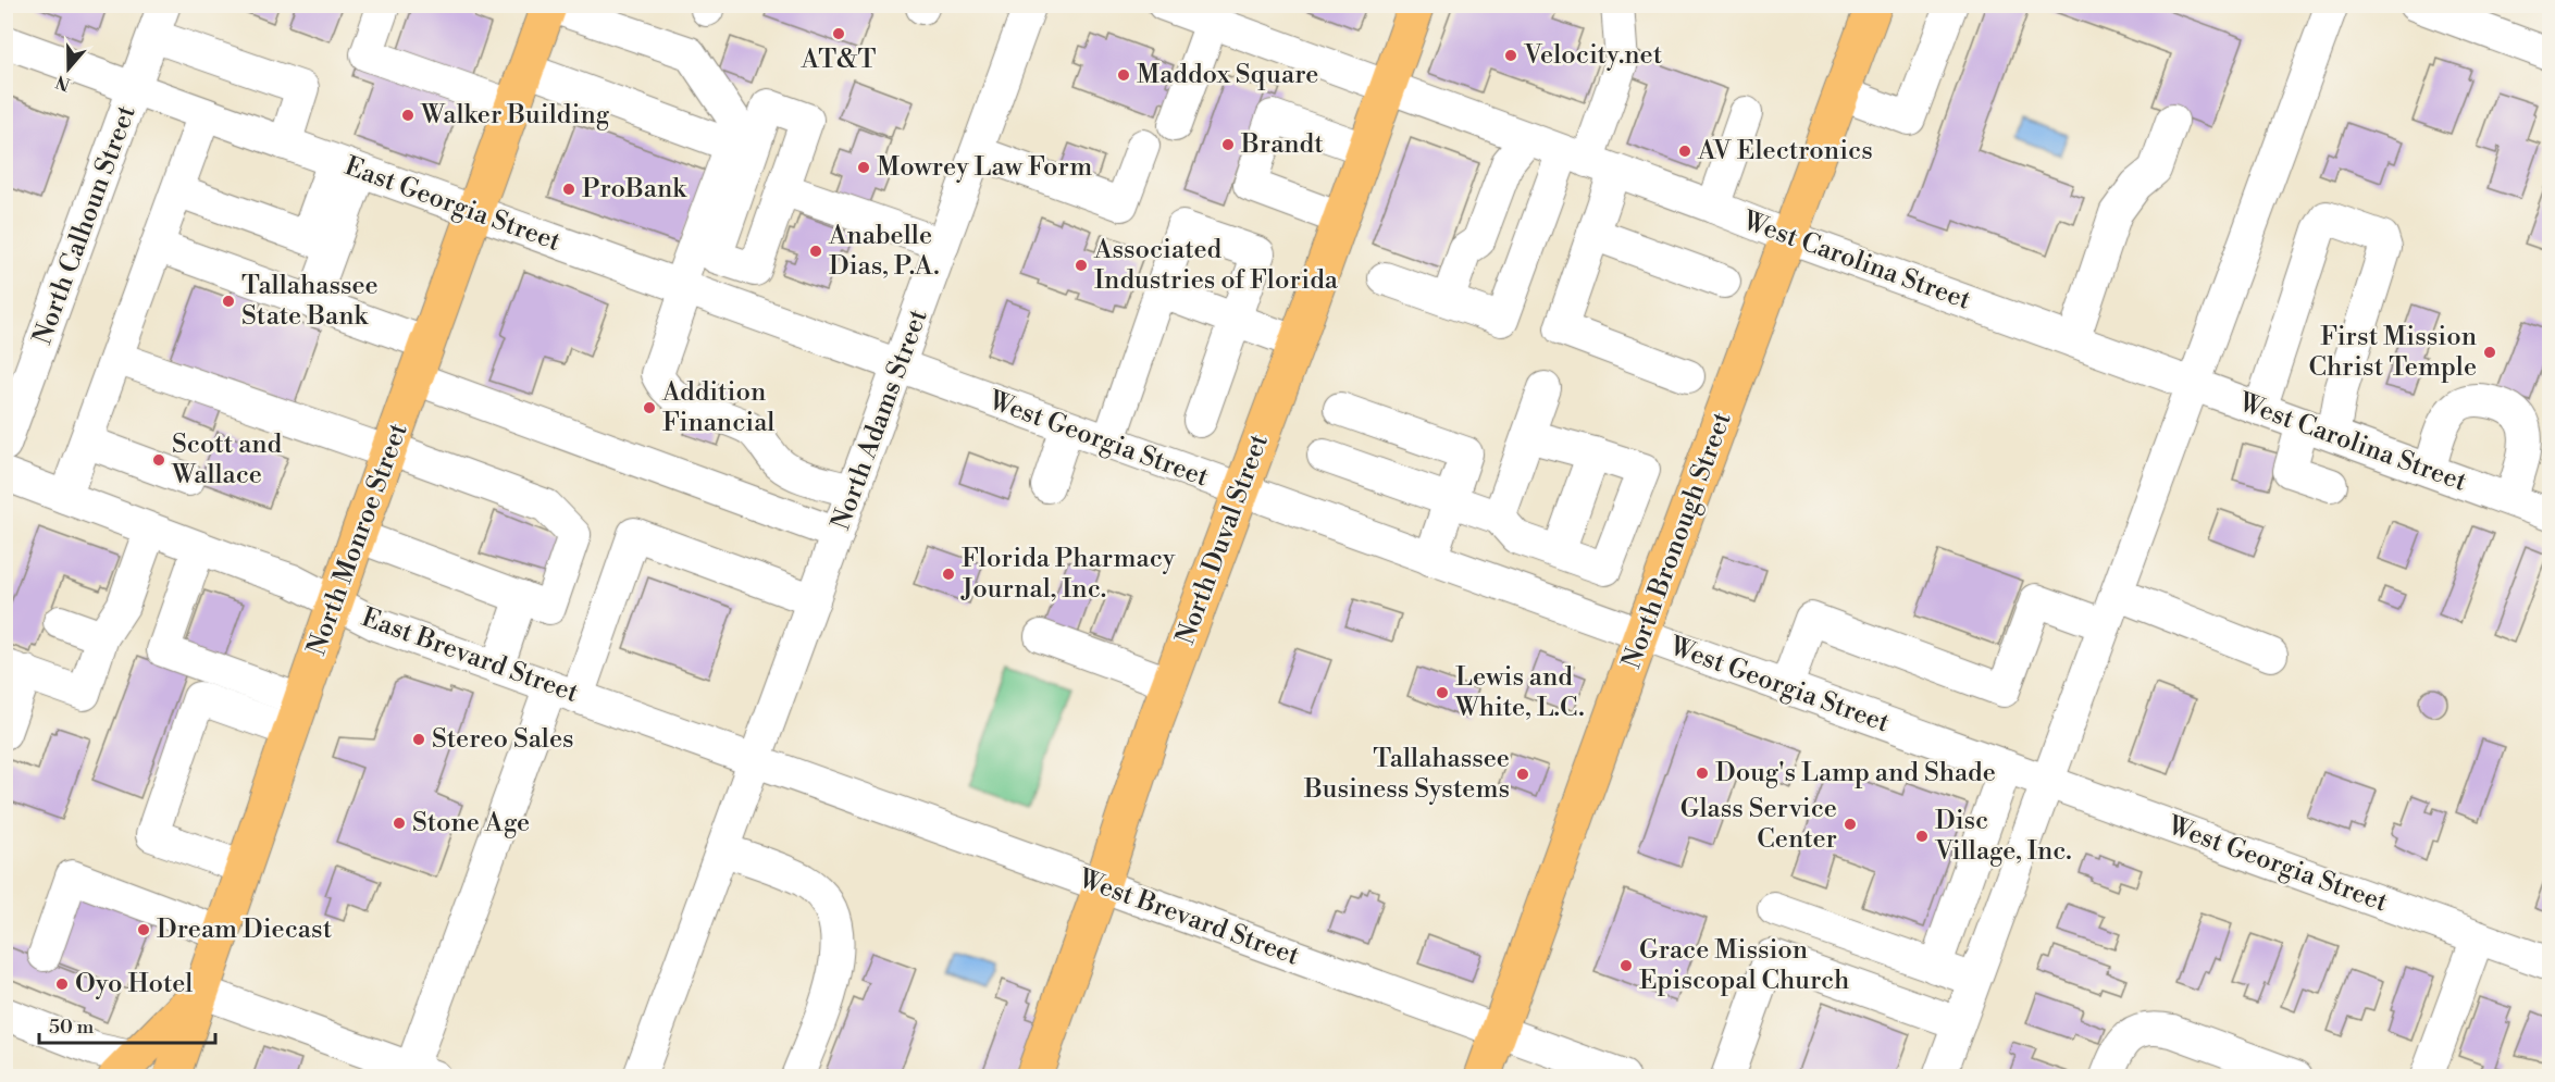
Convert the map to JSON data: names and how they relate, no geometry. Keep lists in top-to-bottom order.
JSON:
{
  "streets": {
    "main road": ["North Monroe Street", "North Duval Street", "North Bronough Street"],
    "street": [
      "East Georgia Street",
      "North Calhoun Street",
      "West Carolina Street",
      "North Adams Street",
      "West Georgia Street",
      "East Brevard Street",
      "West Brevard Street"
    ]
  },
  "crossings": [
    ["East Georgia Street", "North Calhoun Street"],
    ["East Georgia Street", "North Adams Street"],
    ["East Georgia Street", "West Georgia Street"],
    ["East Georgia Street", "North Monroe Street"],
    ["West Carolina Street", "North Duval Street"],
    ["West Carolina Street", "North Bronough Street"],
    ["North Adams Street", "West Georgia Street"],
    ["North Adams Street", "East Brevard Street"],
    ["North Adams Street", "West Brevard Street"],
    ["West Georgia Street", "North Duval Street"],
    ["West Georgia Street", "North Bronough Street"],
    ["North Monroe Street", "East Brevard Street"],
    ["North Duval Street", "West Brevard Street"],
    ["North Bronough Street", "West Brevard Street"],
    ["East Brevard Street", "West Brevard Street"]
  ],
  "places": [
    "AT&T",
    "Velocity.net",
    "Maddox Square",
    "Walker Building",
    "Brandt",
    "AV Electronics",
    "Mowrey Law Form",
    "ProBank",
    "Anabelle Dias, P.A.",
    "Associated Industries of Florida",
    "Tallahassee State Bank",
    "First Mission Christ Temple",
    "Addition Financial",
    "Scott and Wallace",
    "Florida Pharmacy Journal, Inc.",
    "Lewis and White, L.C.",
    "Stereo Sales",
    "Doug's Lamp and Shade",
    "Tallahassee Business Systems",
    "Stone Age",
    "Glass Service Center",
    "Disc Village, Inc.",
    "Dream Diecast",
    "Grace Mission Episcopal Church",
    "Oyo Hotel"
  ],
  "scale_bar": "50 m",
  "north": "bottom"
}
